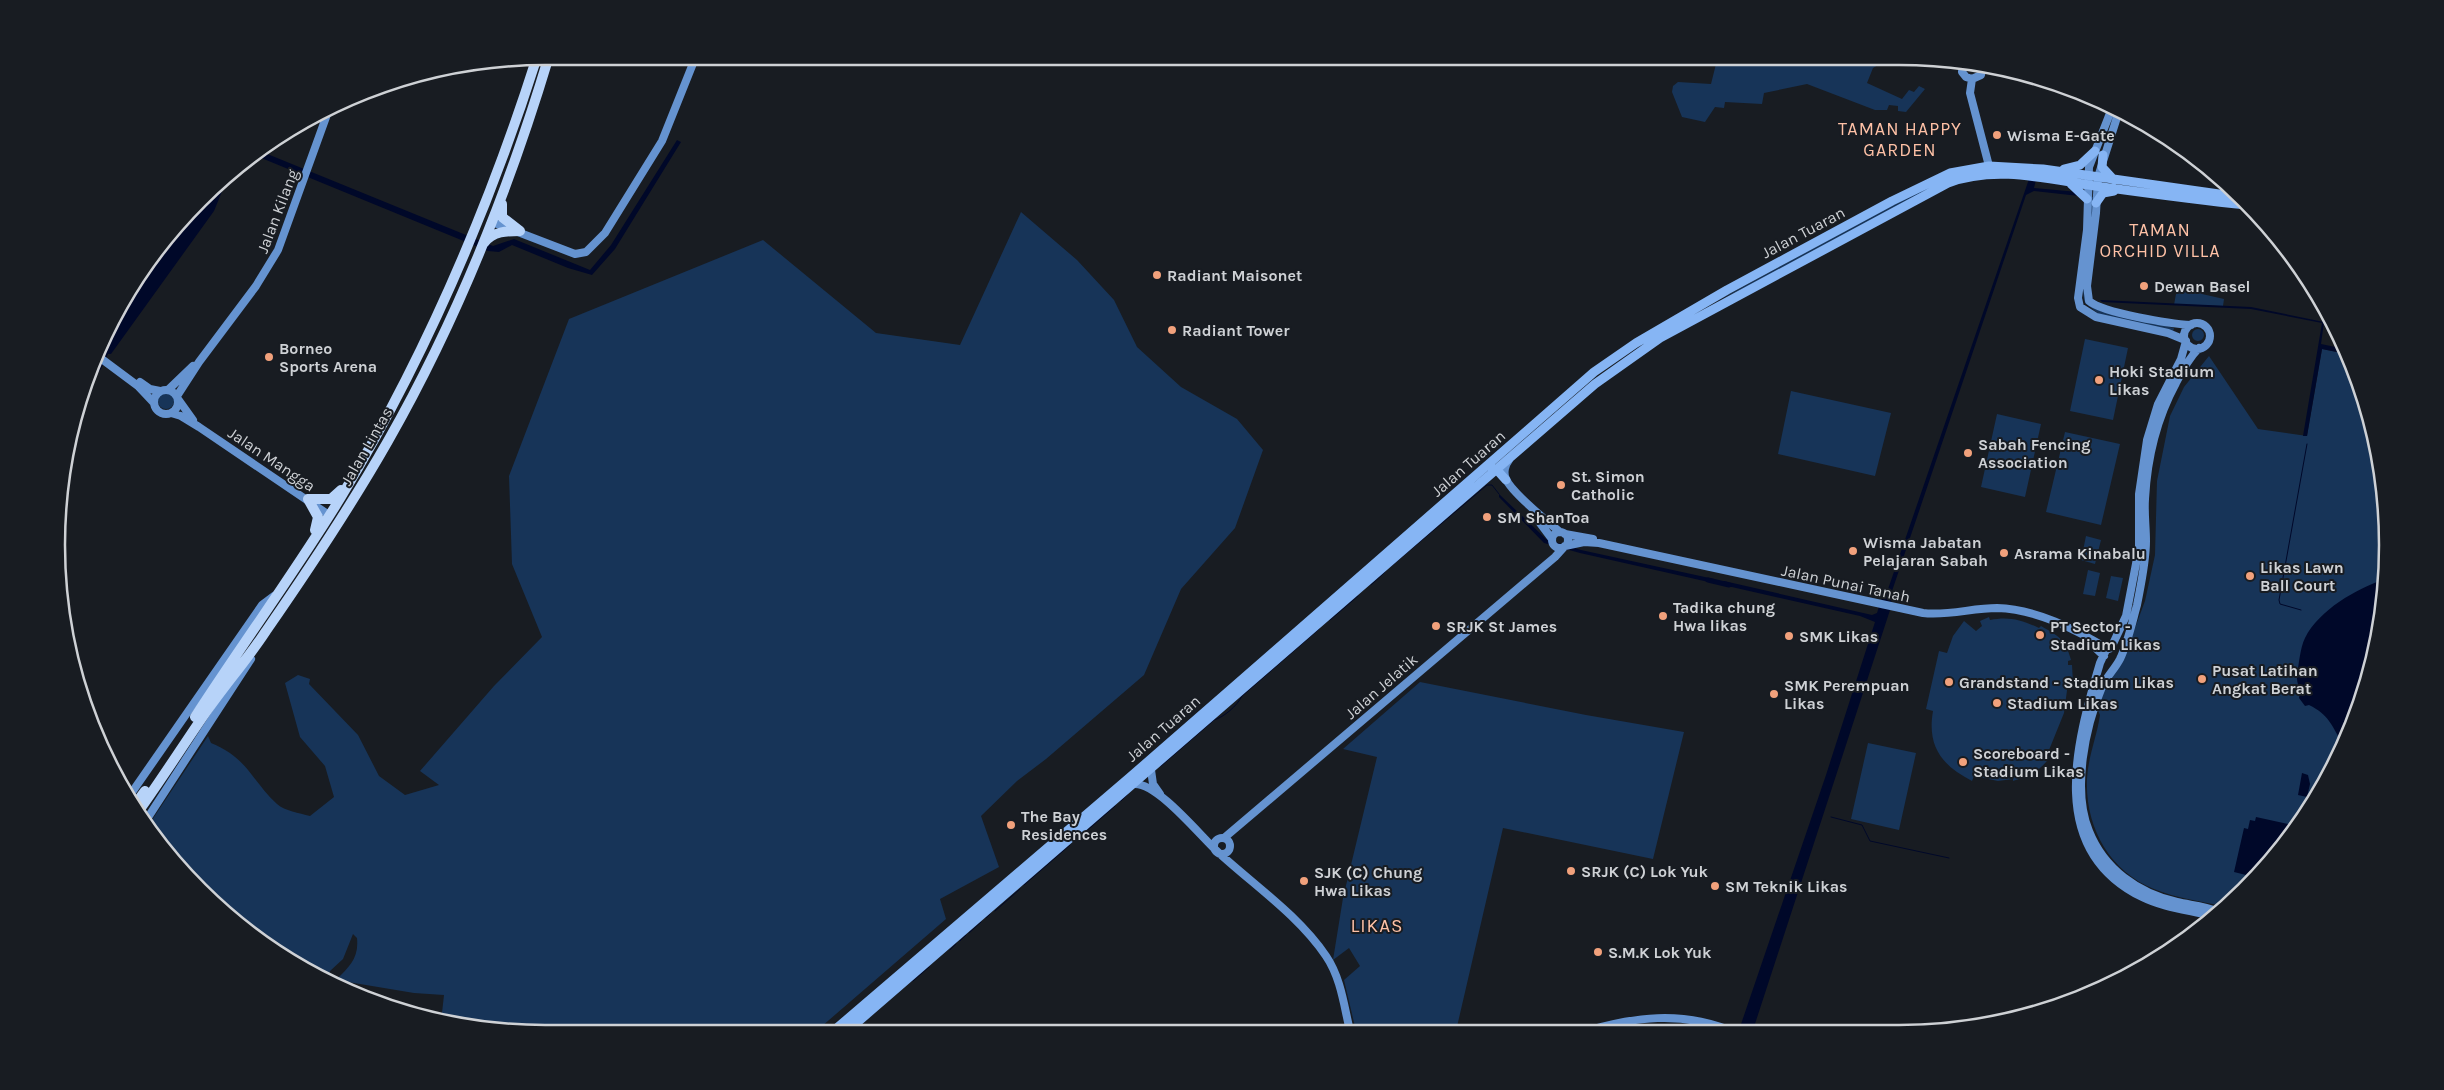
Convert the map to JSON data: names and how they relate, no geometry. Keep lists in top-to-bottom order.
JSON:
{
  "streets": {
    "highway": ["Jalan Lintas"],
    "main road": ["Jalan Tuaran"],
    "street": [
      "Jalan Kilang",
      "Jalan Mangga",
      "Jalan Punai Tanah",
      "Jalan Jelatik"
    ]
  },
  "crossings": [
    ["Jalan Kilang", "Jalan Mangga"],
    ["Jalan Lintas", "Jalan Mangga"]
  ],
  "districts": ["TAMAN HAPPY GARDEN", "TAMAN ORCHID VILLA", "LIKAS"],
  "places": [
    "Wisma E-Gate",
    "Radiant Maisonet",
    "Dewan Basel",
    "Radiant Tower",
    "Borneo Sports Arena",
    "Hoki Stadium Likas",
    "Sabah Fencing Association",
    "St. Simon Catholic",
    "SM ShanToa",
    "Wisma Jabatan Pelajaran Sabah",
    "Asrama Kinabalu",
    "Likas Lawn Ball Court",
    "Tadika chung Hwa likas",
    "SRJK St James",
    "PT Sector - Stadium Likas",
    "SMK Likas",
    "Pusat Latihan Angkat Berat",
    "Grandstand - Stadium Likas",
    "SMK Perempuan Likas",
    "Stadium Likas",
    "Scoreboard - Stadium Likas",
    "The Bay Residences",
    "SRJK (C) Lok Yuk",
    "SJK (C) Chung Hwa Likas",
    "SM Teknik Likas",
    "S.M.K Lok Yuk"
  ]
}
